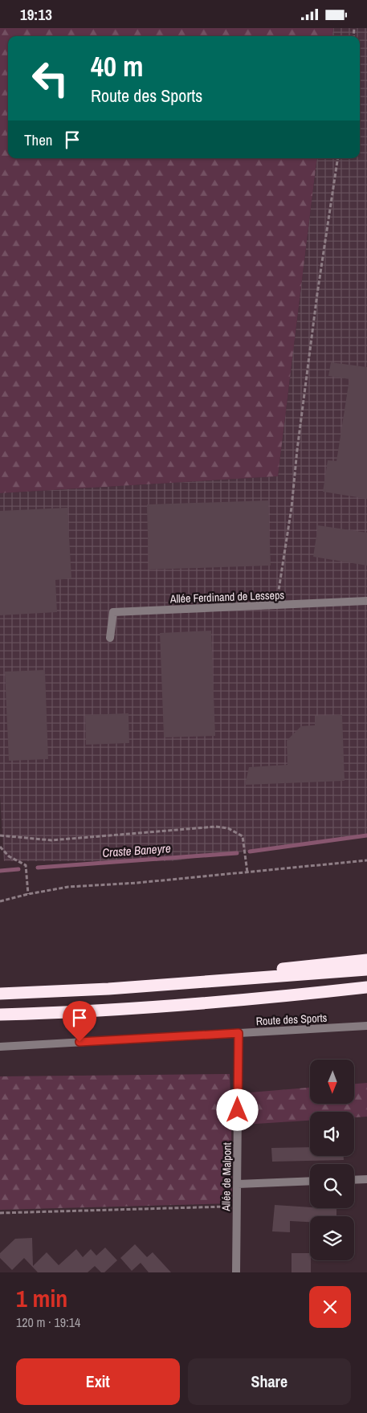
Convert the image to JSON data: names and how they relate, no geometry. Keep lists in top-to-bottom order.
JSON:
{
  "streets": {
    "street": ["Allée Ferdinand de Lesseps", "Route des Sports", "Allée de Malpont"]
  },
  "crossings": [
    ["Route des Sports", "Allée de Malpont"]
  ],
  "water": ["Craste Baneyre"],
  "north": "bottom",
  "page": {
    "status": "19:13",
    "turn": ["40 m", "Route des Sports"],
    "then": "Then",
    "heading": ["1 min", "120 m · 19:14"],
    "buttons": ["Exit", "Share"]
  }
}
